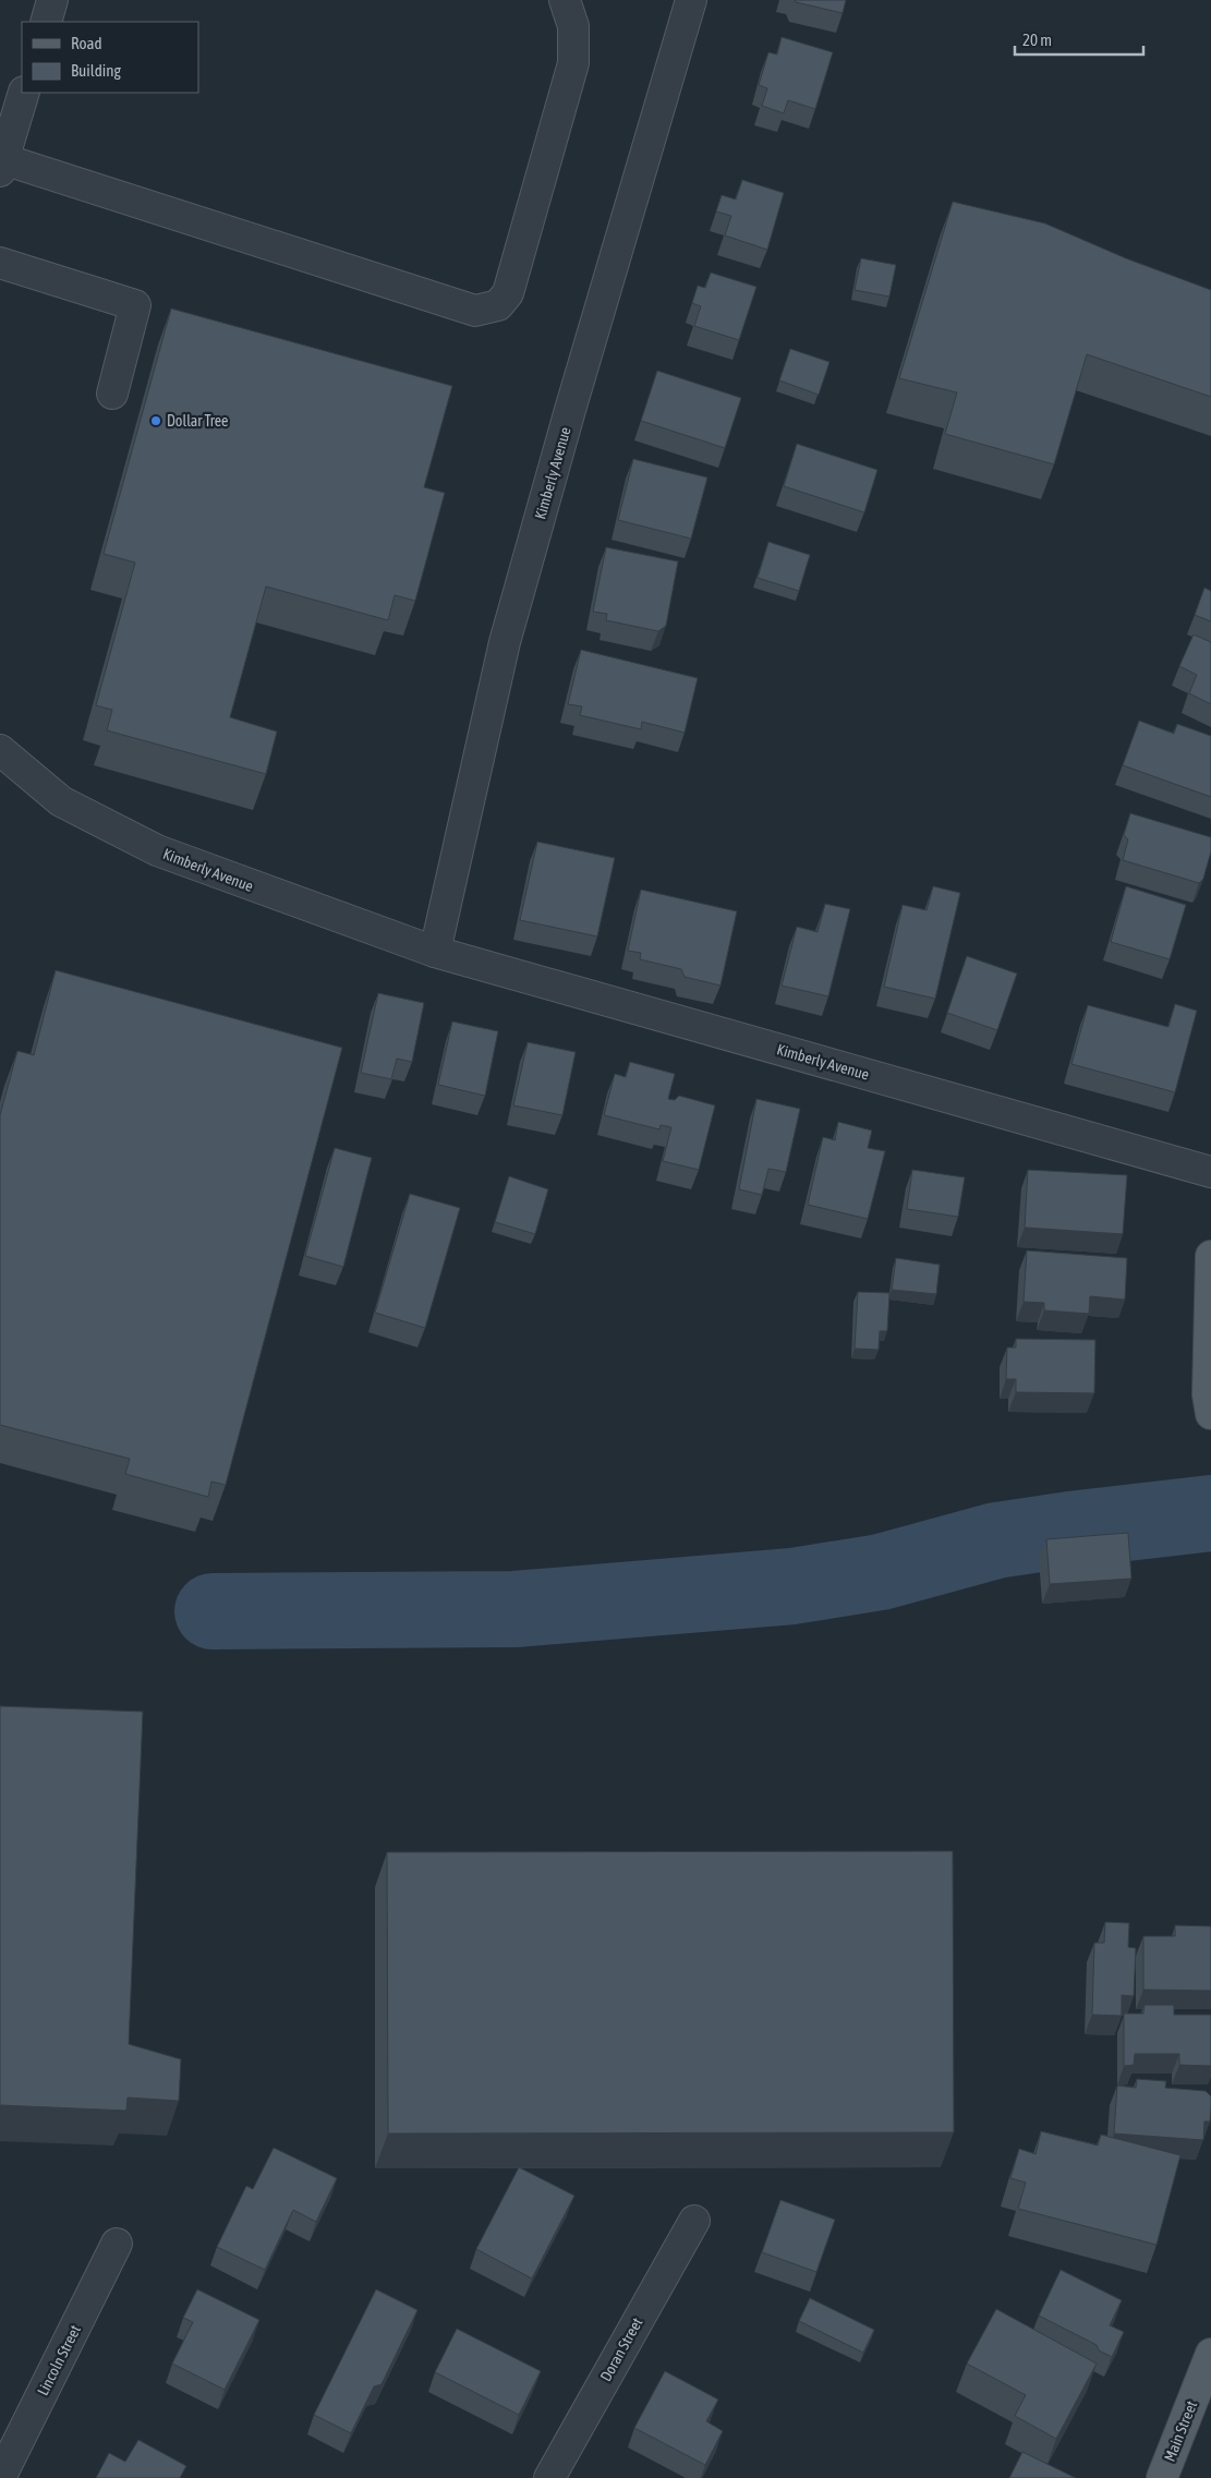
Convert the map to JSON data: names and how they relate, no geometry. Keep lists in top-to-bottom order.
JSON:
{
  "streets": {
    "main road": ["Main Street"],
    "street": ["Kimberly Avenue", "Doran Street", "Lincoln Street"]
  },
  "places": ["Dollar Tree"],
  "legend": ["Road", "Building"],
  "scale_bar": "20 m"
}
